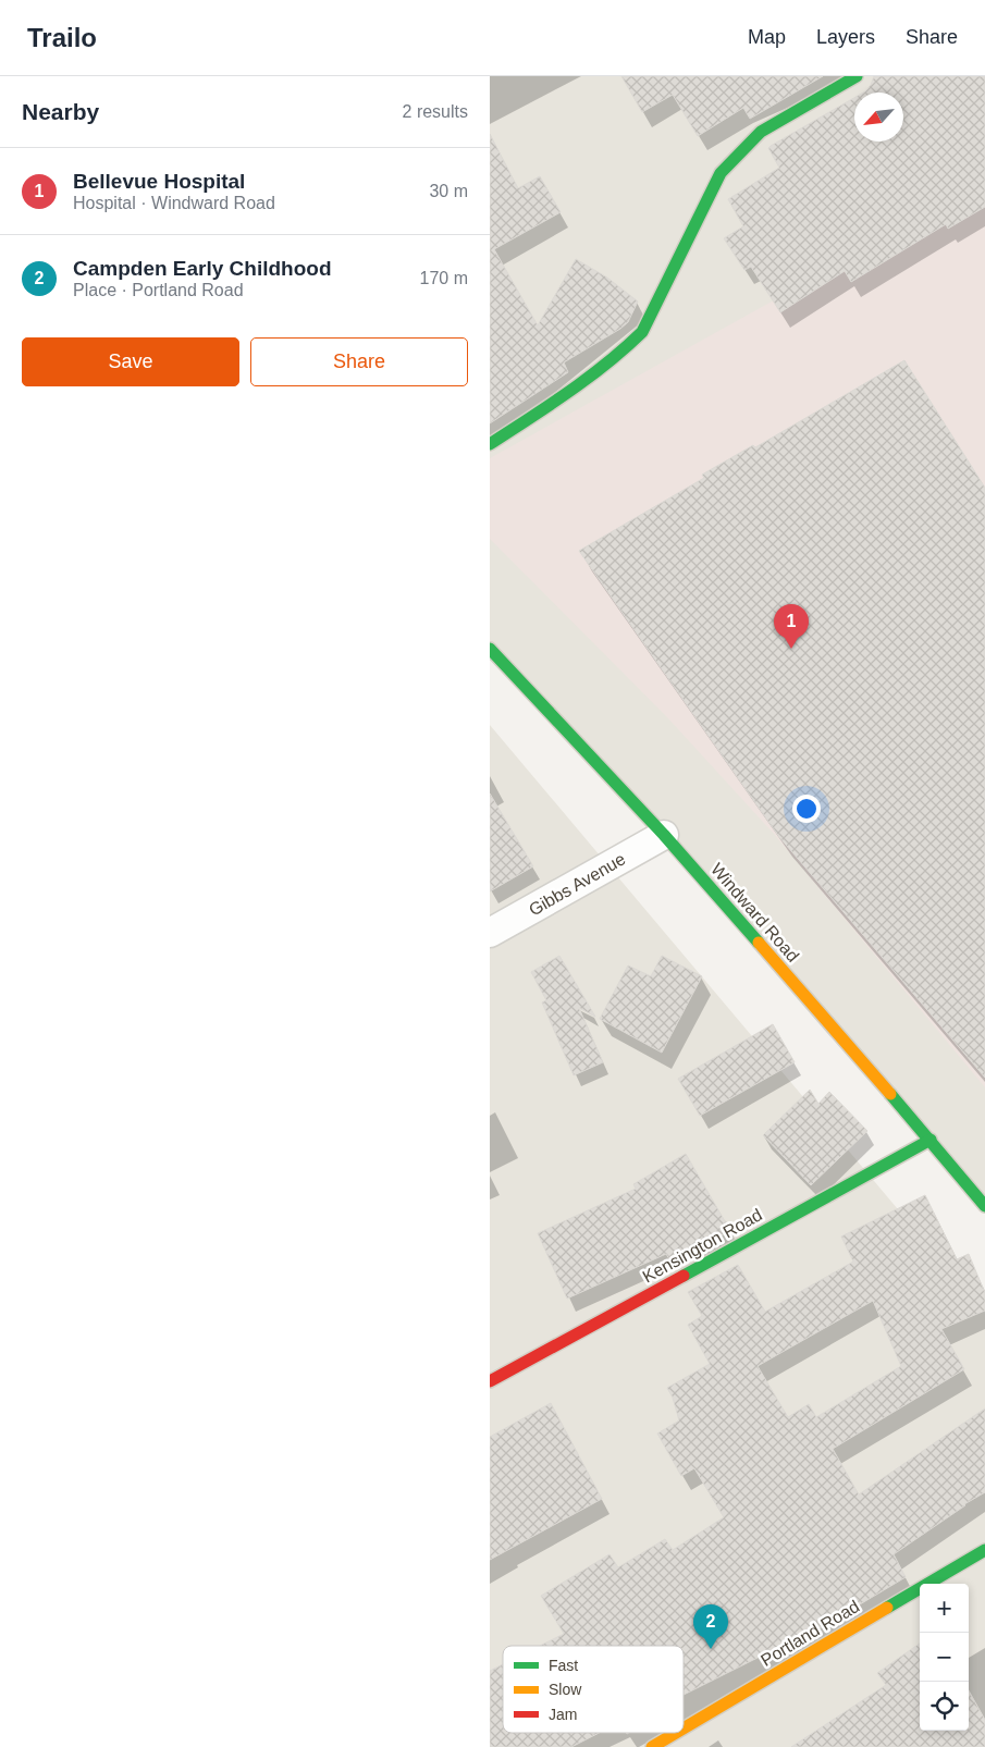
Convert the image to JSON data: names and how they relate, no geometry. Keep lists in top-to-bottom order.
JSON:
{
  "streets": {
    "street": [
      "Gibbs Avenue",
      "Windward Road",
      "Kensington Road",
      "Portland Road"
    ]
  },
  "crossings": [
    ["Gibbs Avenue", "Windward Road"],
    ["Windward Road", "Kensington Road"]
  ],
  "legend": ["Fast", "Slow", "Jam"],
  "north": "bottom left",
  "page": {
    "header": "Trailo",
    "nav": ["Map", "Layers", "Share"],
    "heading": ["Nearby", "2 results"],
    "list": [
      {
        "mark": "1",
        "name": "Bellevue Hospital",
        "note": "Hospital · Windward Road",
        "value": "30 m"
      },
      {
        "mark": "2",
        "name": "Campden Early Childhood",
        "note": "Place · Portland Road",
        "value": "170 m"
      }
    ],
    "buttons": ["Save", "Share"],
    "pins": ["1", "2"],
    "map_buttons": ["+", "−"]
  }
}
